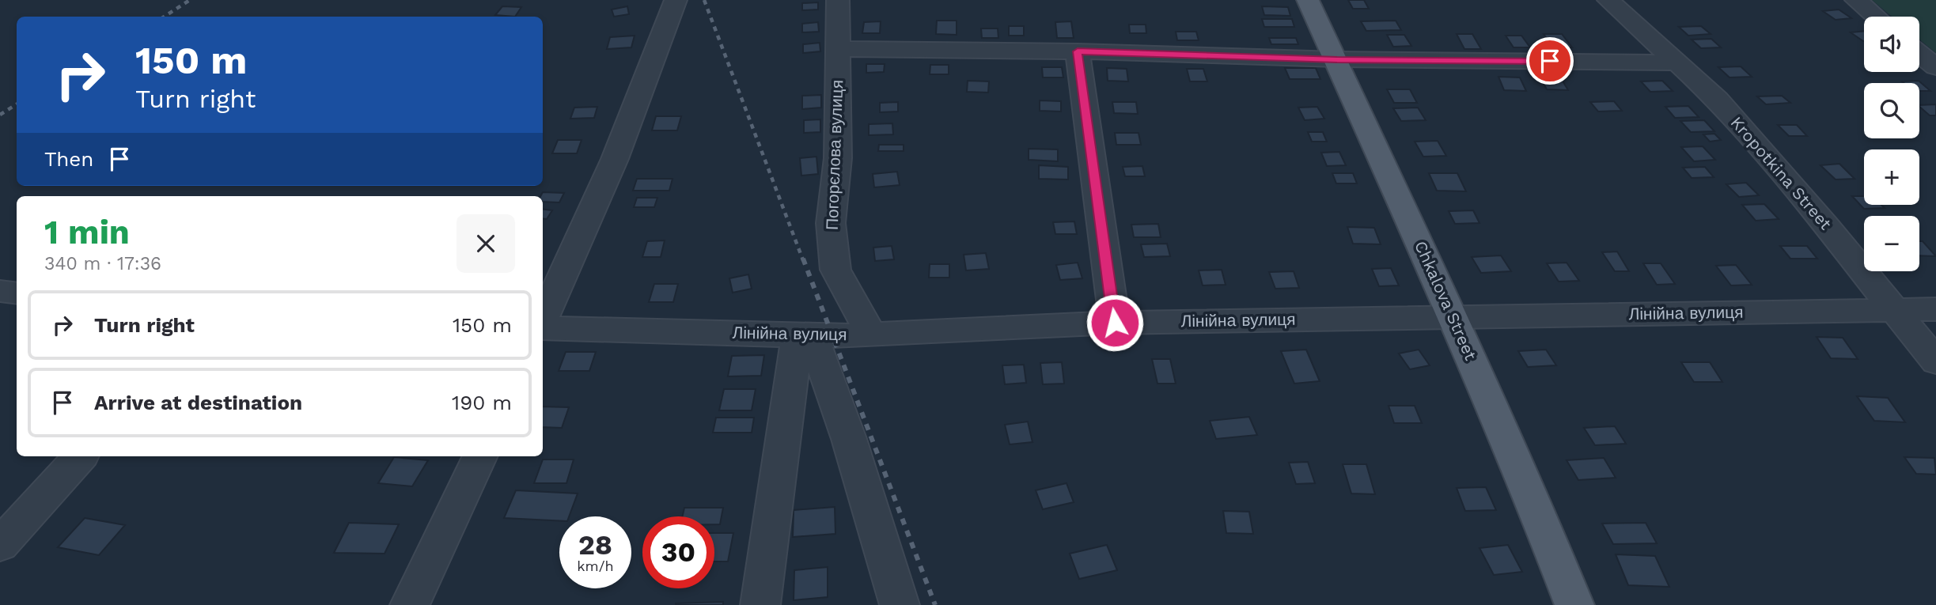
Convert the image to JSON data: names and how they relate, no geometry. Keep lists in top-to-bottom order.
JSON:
{
  "streets": {
    "main road": ["Chkalova Street"],
    "street": ["Погорєлова вулиця", "Kropotkina Street", "Лінійна вулиця"]
  },
  "crossings": [
    ["Погорєлова вулиця", "Лінійна вулиця"],
    ["Kropotkina Street", "Лінійна вулиця"],
    ["Chkalova Street", "Лінійна вулиця"]
  ],
  "page": {
    "map_buttons": ["+", "−"],
    "turn": ["150 m", "Turn right"],
    "then": "Then",
    "heading": ["1 min", "340 m · 17:36"],
    "list": [
      {
        "name": "Turn right",
        "value": "150 m"
      },
      {
        "name": "Arrive at destination",
        "value": "190 m"
      }
    ],
    "speed": "28 km/h",
    "limit": "30"
  }
}
